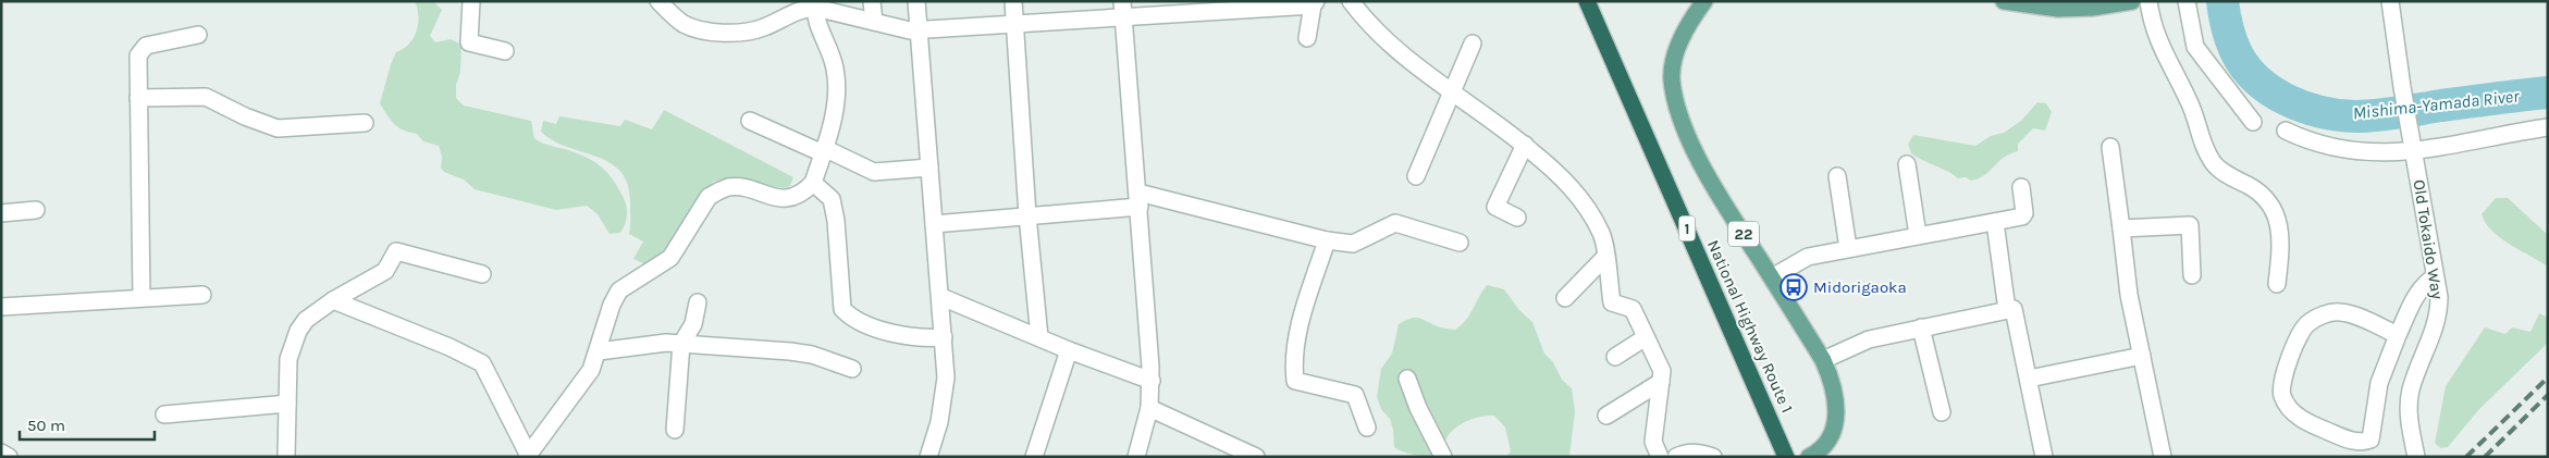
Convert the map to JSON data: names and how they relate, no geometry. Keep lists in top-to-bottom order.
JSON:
{
  "streets": {
    "highway": ["1", "National Highway Route 1"],
    "main road": ["22"],
    "street": ["Old Tokaido Way"]
  },
  "water": ["Mishima-Yamada River"],
  "places": {
    "bus stop": ["Midorigaoka"]
  },
  "scale_bar": "50 m"
}
